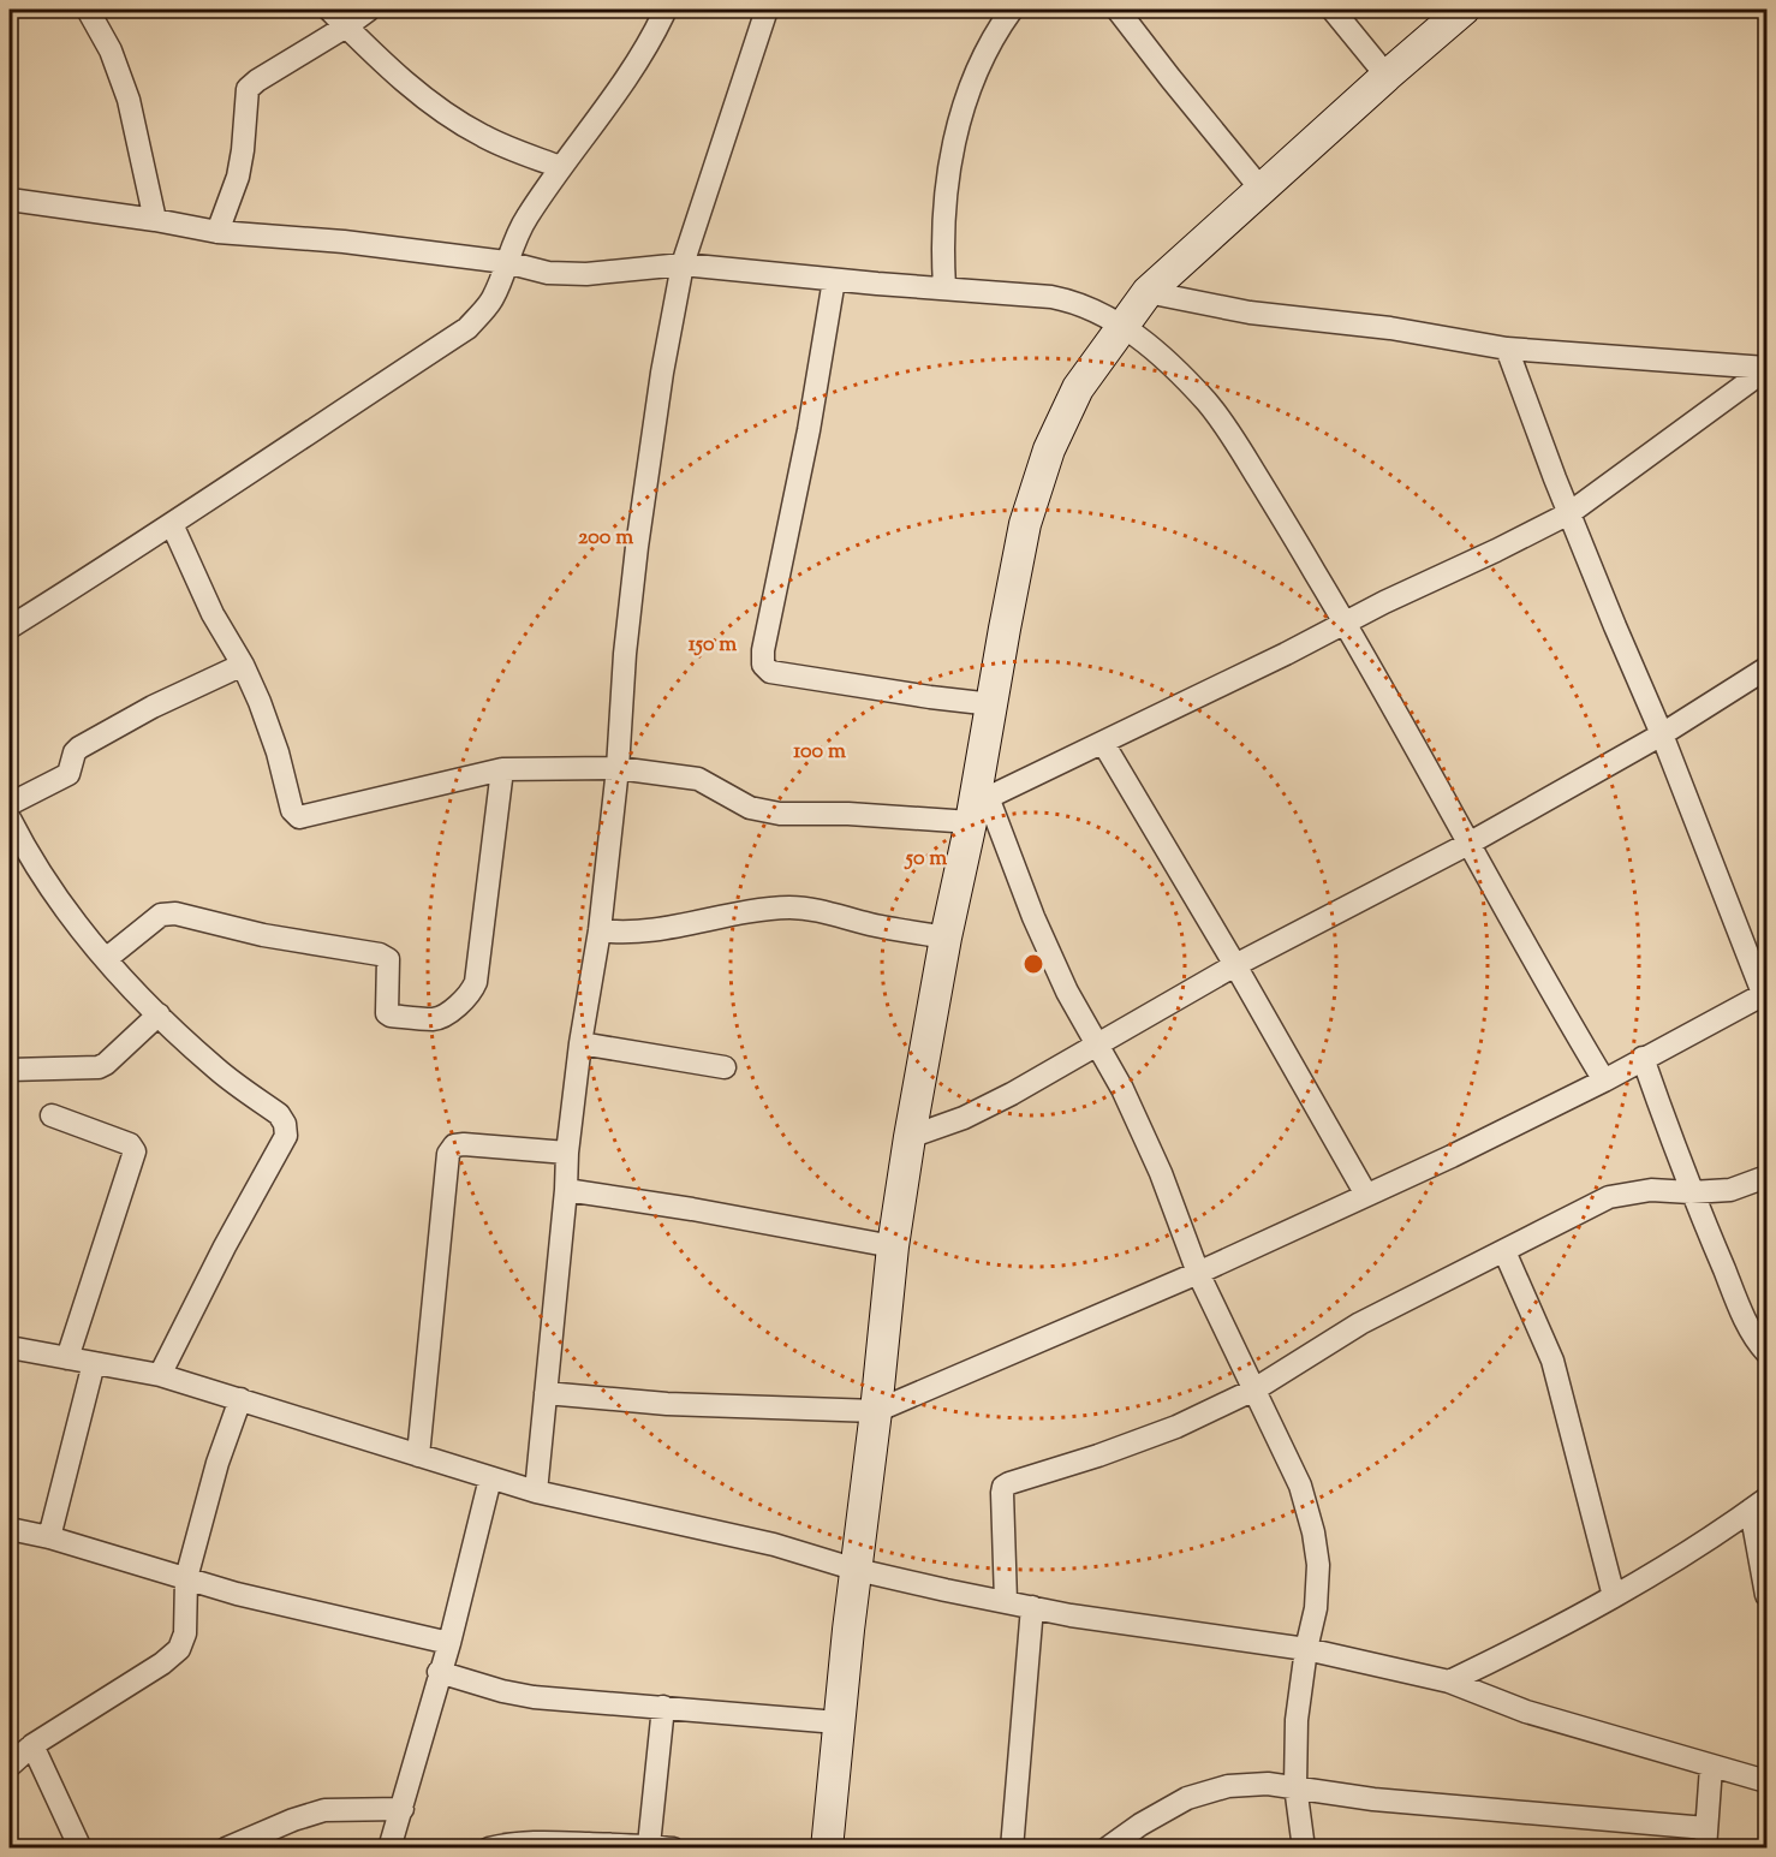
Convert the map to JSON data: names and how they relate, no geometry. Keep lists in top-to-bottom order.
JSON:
{
  "rings": [
    "200 m",
    "150 m",
    "100 m",
    "50 m"
  ]
}
